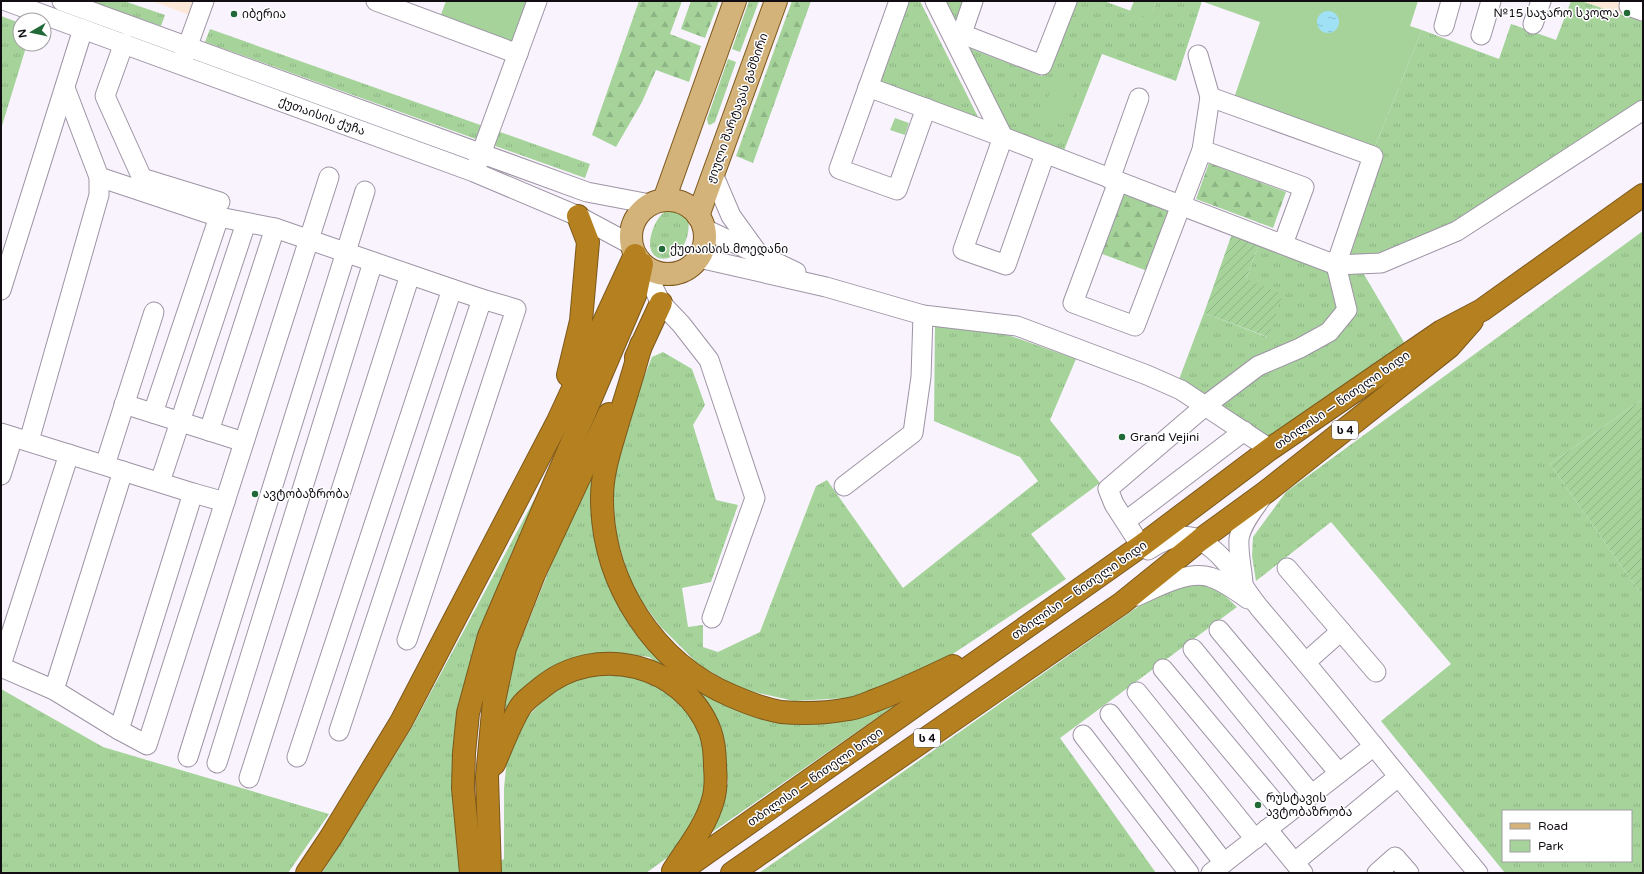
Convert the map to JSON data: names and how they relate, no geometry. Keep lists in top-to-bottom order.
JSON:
{
  "streets": {
    "highway": ["თბილისი — წითელი ხიდი", "ს 4"],
    "main road": ["ჟიული შარტავას გამზირი"],
    "street": ["ქუთაისის ქუჩა"]
  },
  "crossings": [
    ["ჟიული შარტავას გამზირი", "ქუთაისის ქუჩა"]
  ],
  "places": [
    "№15 საჯარო სკოლა",
    "იბერია",
    "ქუთაისის მოედანი",
    "Grand Vejini",
    "ავტობაზრობა",
    "რუსტავის ავტობაზრობა"
  ],
  "legend": ["Road", "Park"],
  "north": "left"
}
